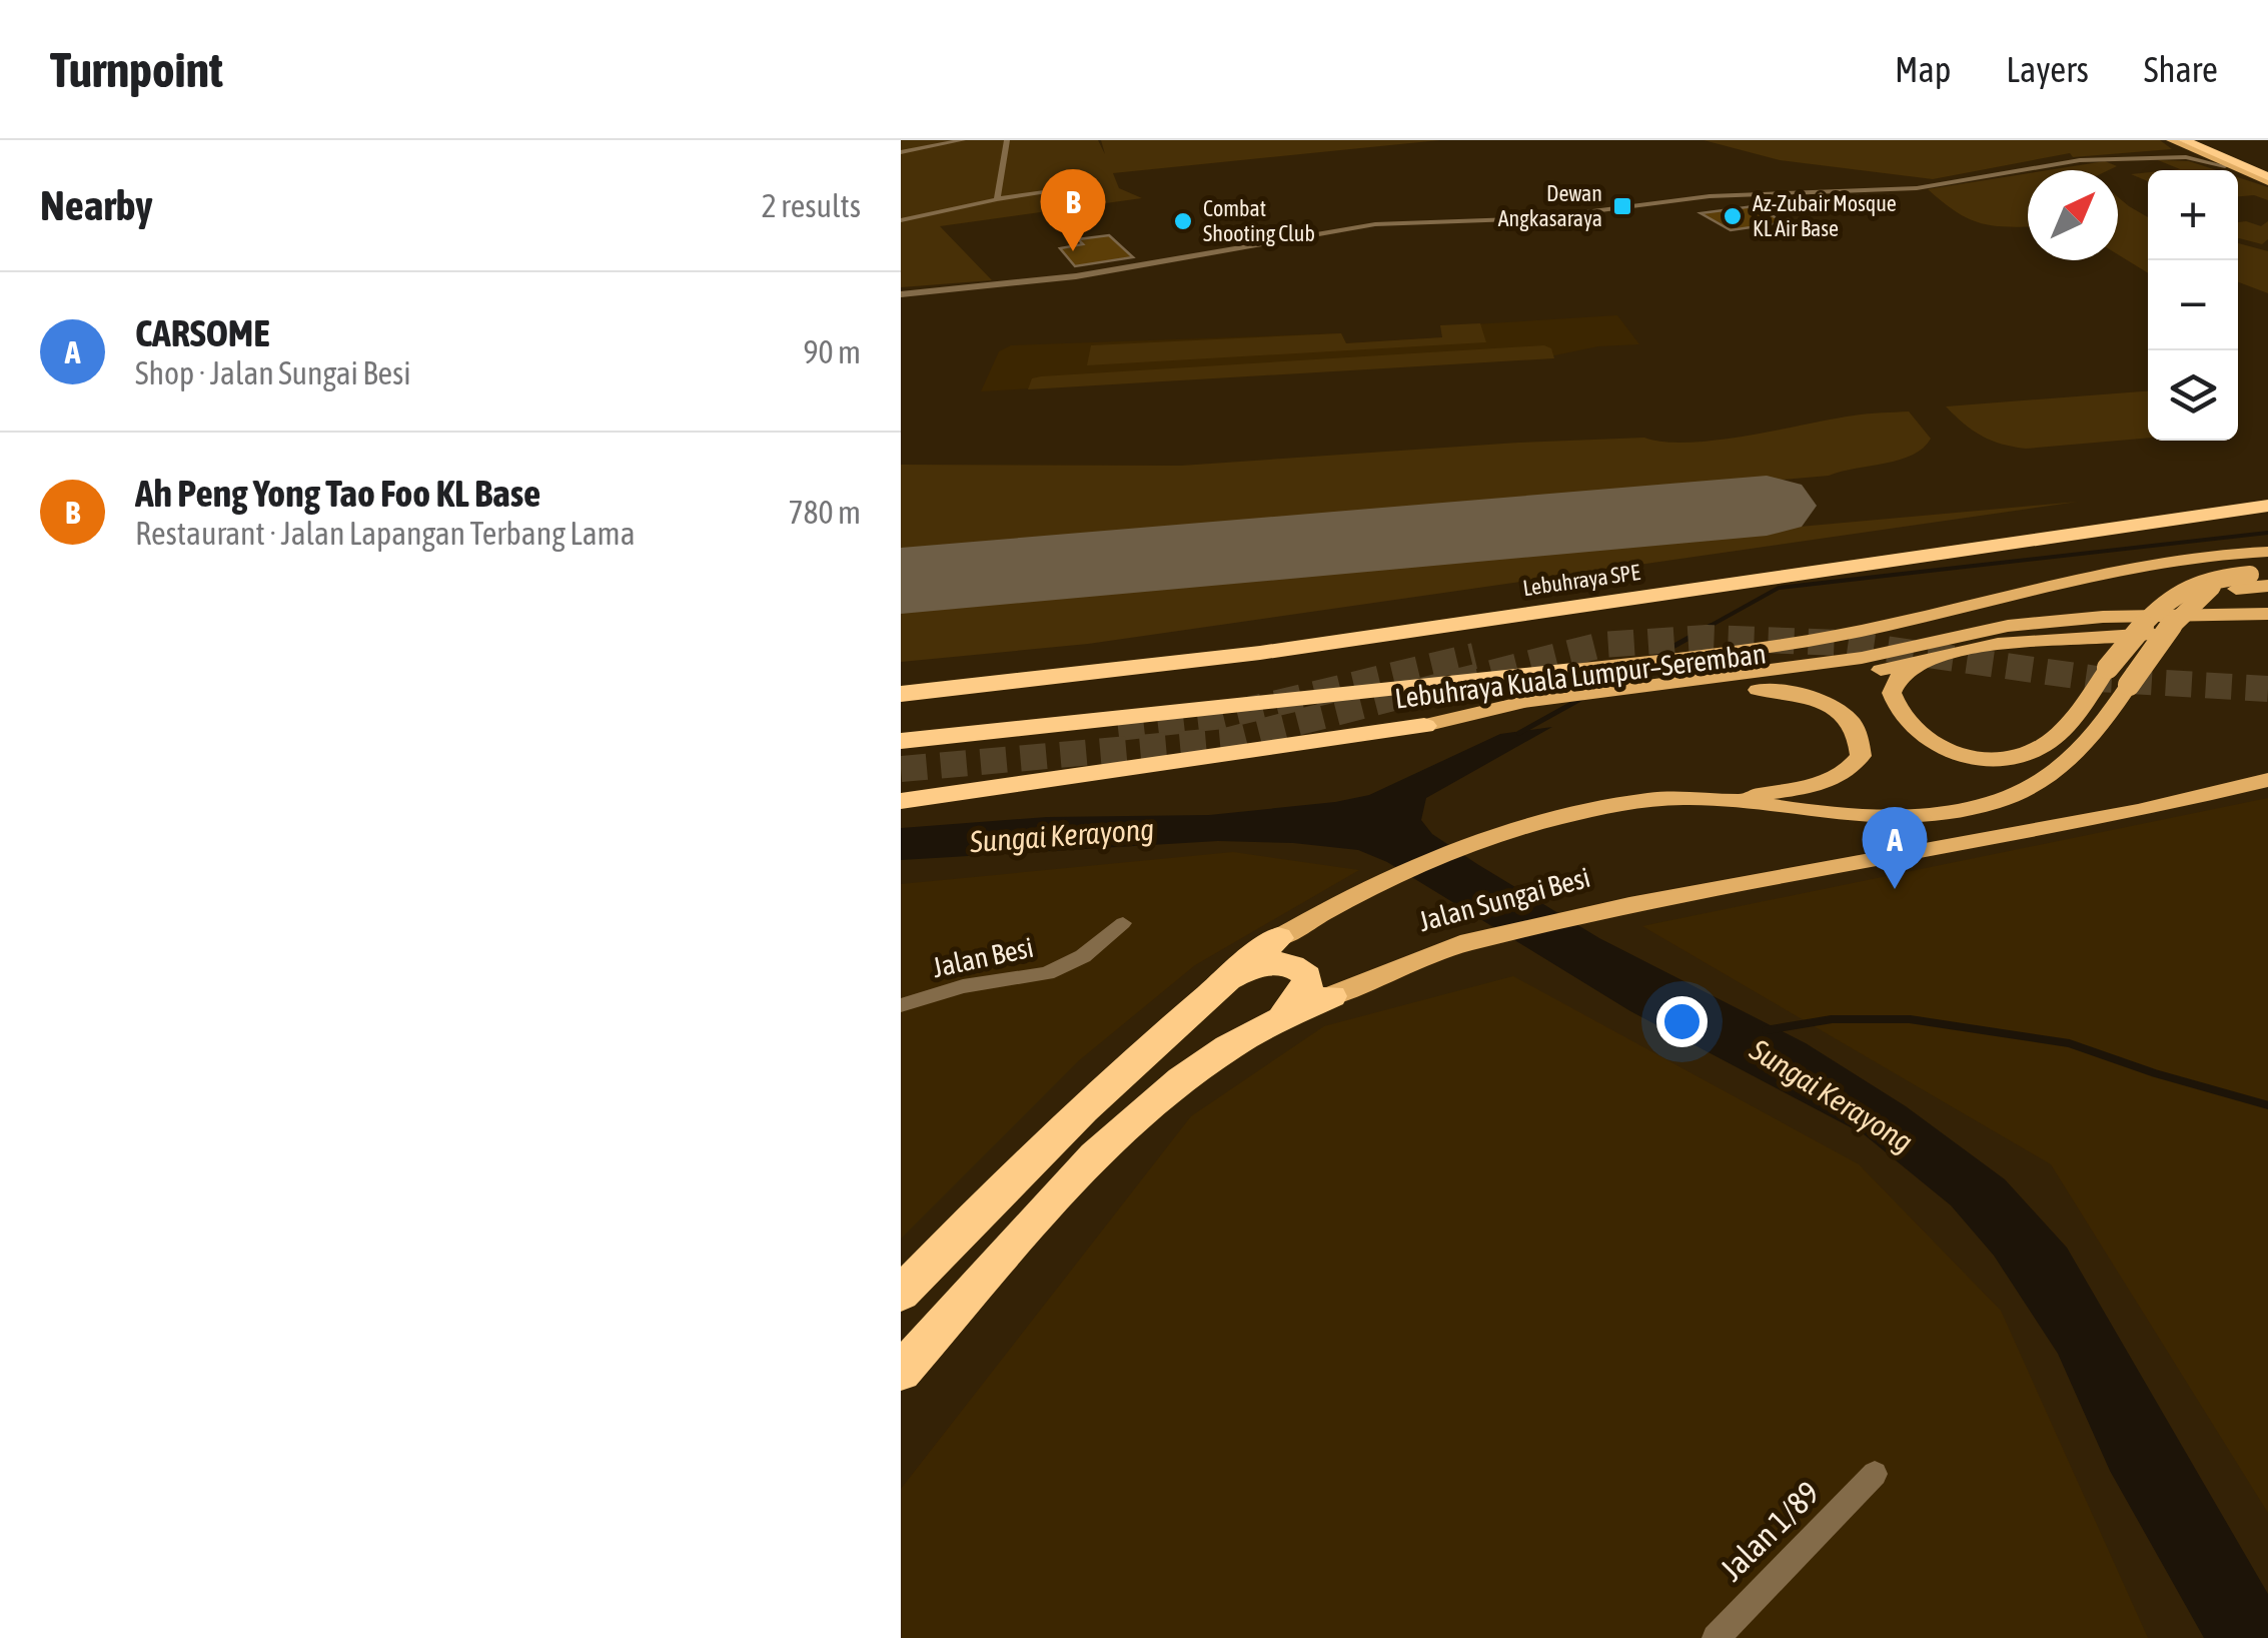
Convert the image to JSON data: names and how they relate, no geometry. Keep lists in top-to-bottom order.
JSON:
{
  "streets": {
    "highway": ["Lebuhraya SPE", "Lebuhraya Kuala Lumpur–Seremban", "Jalan Sungai Besi"],
    "street": ["Jalan Besi", "Jalan 1/89"]
  },
  "water": ["Sungai Kerayong"],
  "places": {
    "transit": ["Dewan Angkasaraya"],
    "other": ["Az-Zubair Mosque KL Air Base", "Combat Shooting Club"]
  },
  "north": "top right",
  "page": {
    "header": "Turnpoint",
    "nav": ["Map", "Layers", "Share"],
    "heading": ["Nearby", "2 results"],
    "pins": ["B", "A"],
    "map_buttons": ["+", "−"],
    "list": [
      {
        "mark": "A",
        "name": "CARSOME",
        "note": "Shop · Jalan Sungai Besi",
        "value": "90 m"
      },
      {
        "mark": "B",
        "name": "Ah Peng Yong Tao Foo KL Base",
        "note": "Restaurant · Jalan Lapangan Terbang Lama",
        "value": "780 m"
      }
    ]
  }
}
